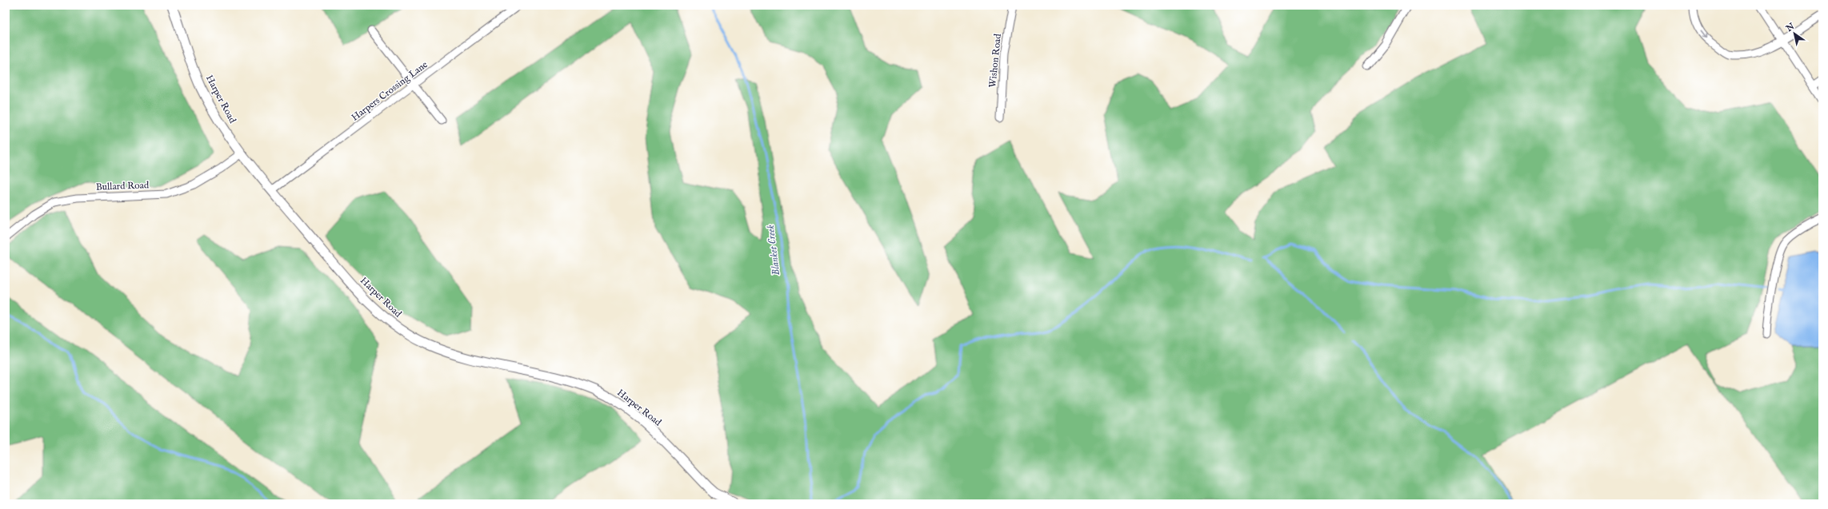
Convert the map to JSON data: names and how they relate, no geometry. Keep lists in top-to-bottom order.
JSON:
{
  "streets": {
    "street": [
      "Wishon Road",
      "Harpers Crossing Lane",
      "Harper Road",
      "Bullard Road"
    ]
  },
  "crossings": [
    ["Harpers Crossing Lane", "Harper Road"],
    ["Harper Road", "Bullard Road"]
  ],
  "water": ["Blanket Creek"],
  "north": "top left"
}
